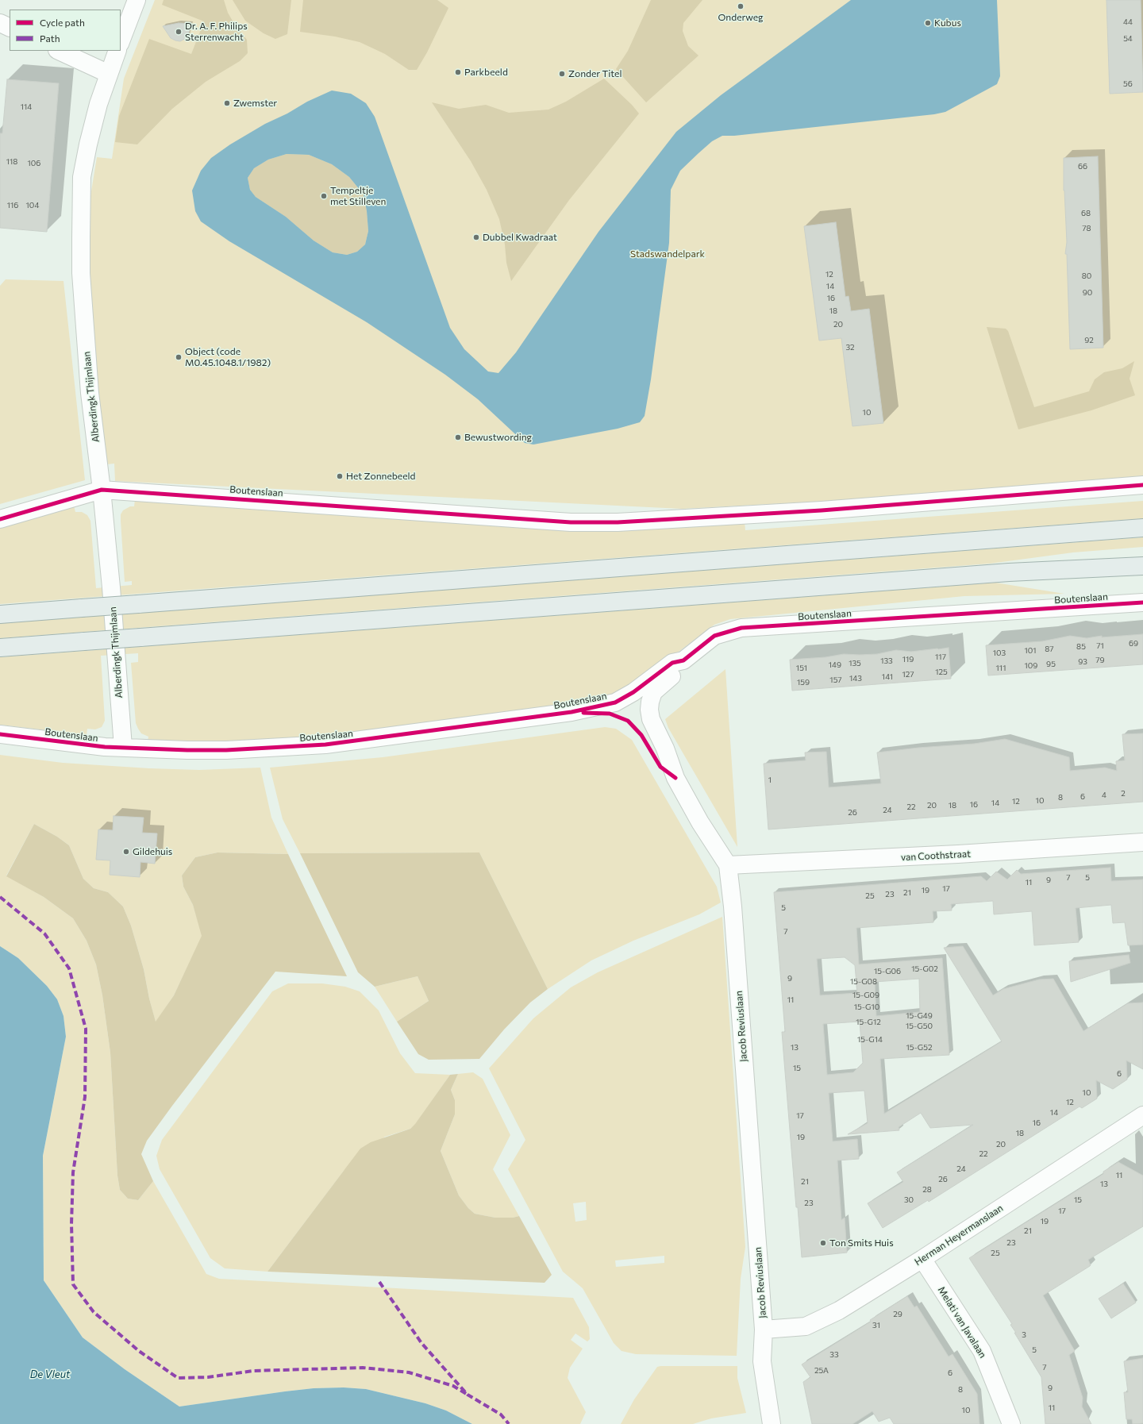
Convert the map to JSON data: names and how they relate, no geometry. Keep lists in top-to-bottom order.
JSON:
{
  "streets": {
    "street": [
      "Alberdingk Thijmlaan",
      "Boutenslaan",
      "van Coothstraat",
      "Jacob Reviuslaan",
      "Herman Heyermanslaan",
      "Melati van Javalaan"
    ]
  },
  "crossings": [
    ["Alberdingk Thijmlaan", "Boutenslaan"],
    ["Boutenslaan", "Jacob Reviuslaan"],
    ["van Coothstraat", "Jacob Reviuslaan"],
    ["Jacob Reviuslaan", "Herman Heyermanslaan"],
    ["Herman Heyermanslaan", "Melati van Javalaan"]
  ],
  "water": ["De Vleut"],
  "parks": ["Stadswandelpark"],
  "places": [
    "Onderweg",
    "Kubus",
    "Dr. A. F. Philips Sterrenwacht",
    "Parkbeeld",
    "Zonder Titel",
    "Zwemster",
    "Tempeltje met Stilleven",
    "Dubbel Kwadraat",
    "Object (code M0.45.1048.1/1982)",
    "Bewustwording",
    "Het Zonnebeeld",
    "Gildehuis",
    "Ton Smits Huis"
  ],
  "house_numbers": [
    "44",
    "54",
    "56",
    "114",
    "118",
    "106",
    "66",
    "116",
    "104",
    "68",
    "78",
    "12",
    "80",
    "14",
    "90",
    "16",
    "18",
    "20",
    "92",
    "32",
    "10",
    "69",
    "71",
    "85",
    "87",
    "101",
    "103",
    "117",
    "119",
    "79",
    "133",
    "93",
    "135",
    "95",
    "149",
    "109",
    "151",
    "111",
    "125",
    "127",
    "141",
    "143",
    "157",
    "159",
    "1",
    "2",
    "4",
    "6",
    "8",
    "10",
    "12",
    "14",
    "16",
    "20",
    "18",
    "22",
    "24",
    "26",
    "7",
    "5",
    "9",
    "11",
    "17",
    "19",
    "21",
    "23",
    "25",
    "5",
    "7",
    "15-G02",
    "15-G06",
    "9",
    "15-G08",
    "15-G09",
    "11",
    "15-G10",
    "15-G49",
    "15-G12",
    "15-G50",
    "15-G14",
    "13",
    "15-G52",
    "15",
    "6",
    "10",
    "12",
    "14",
    "17",
    "16",
    "18",
    "19",
    "20",
    "22",
    "24",
    "11",
    "26",
    "21",
    "13",
    "28",
    "30",
    "15",
    "23",
    "17",
    "19",
    "21",
    "23",
    "25",
    "29",
    "31",
    "3",
    "5",
    "33",
    "7",
    "25A",
    "6",
    "9",
    "8",
    "11",
    "10"
  ],
  "legend": ["Cycle path", "Path"]
}
